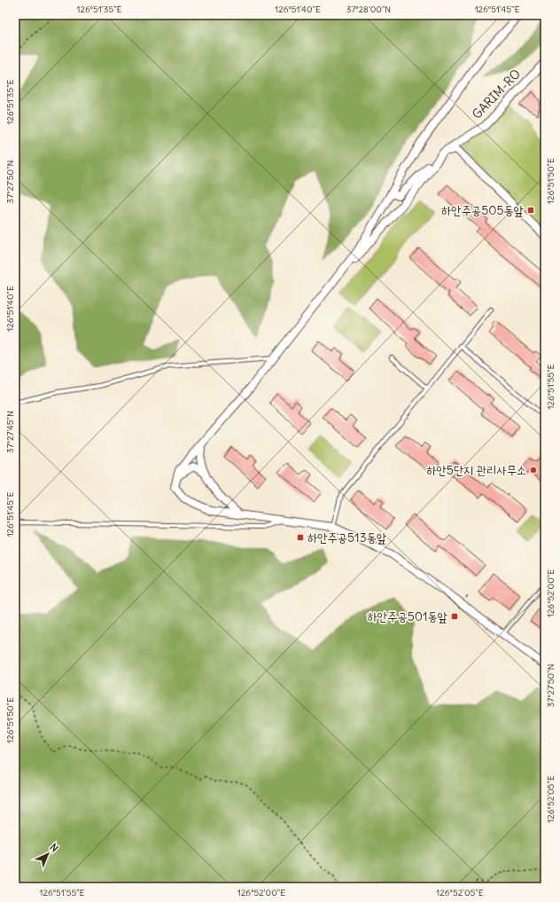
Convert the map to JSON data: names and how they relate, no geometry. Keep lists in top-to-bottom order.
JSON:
{
  "streets": {
    "street": ["GARIM-RO"]
  },
  "places": {
    "transit": ["하안주공505동앞", "하안주공513동앞", "하안주공501동앞"],
    "other": ["하안5단지 관리사무소"]
  },
  "north": "top right",
  "coordinates": [
    "126°51'35\"E",
    "126°51'40\"E",
    "37°28'00\"N",
    "126°51'45\"E",
    "126°51'50\"E",
    "37°27'50\"N",
    "126°51'55\"E",
    "37°27'45\"N",
    "126°52'00\"E",
    "126°52'05\"E"
  ]
}
